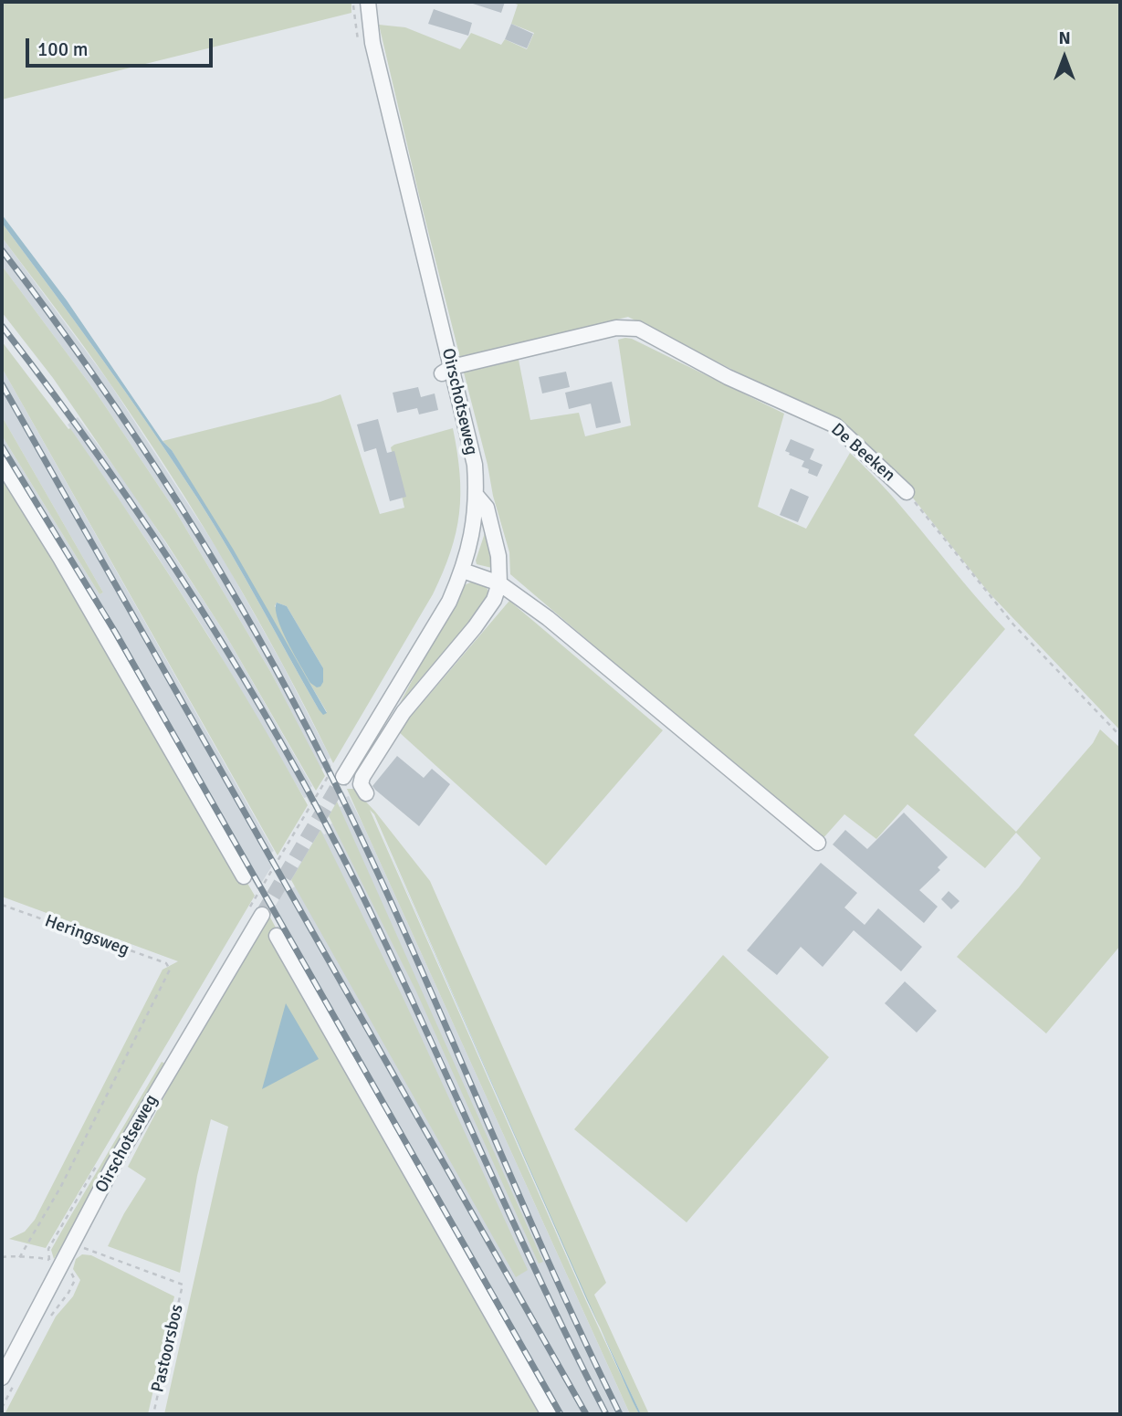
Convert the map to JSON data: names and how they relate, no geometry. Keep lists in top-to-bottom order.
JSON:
{
  "streets": {
    "street": ["Oirschotseweg", "De Beeken"],
    "path": ["Heringsweg", "Pastoorsbos"]
  },
  "crossings": [
    ["Oirschotseweg", "De Beeken"],
    ["Oirschotseweg", "Pastoorsbos"]
  ],
  "scale_bar": "100 m",
  "north": "top"
}
